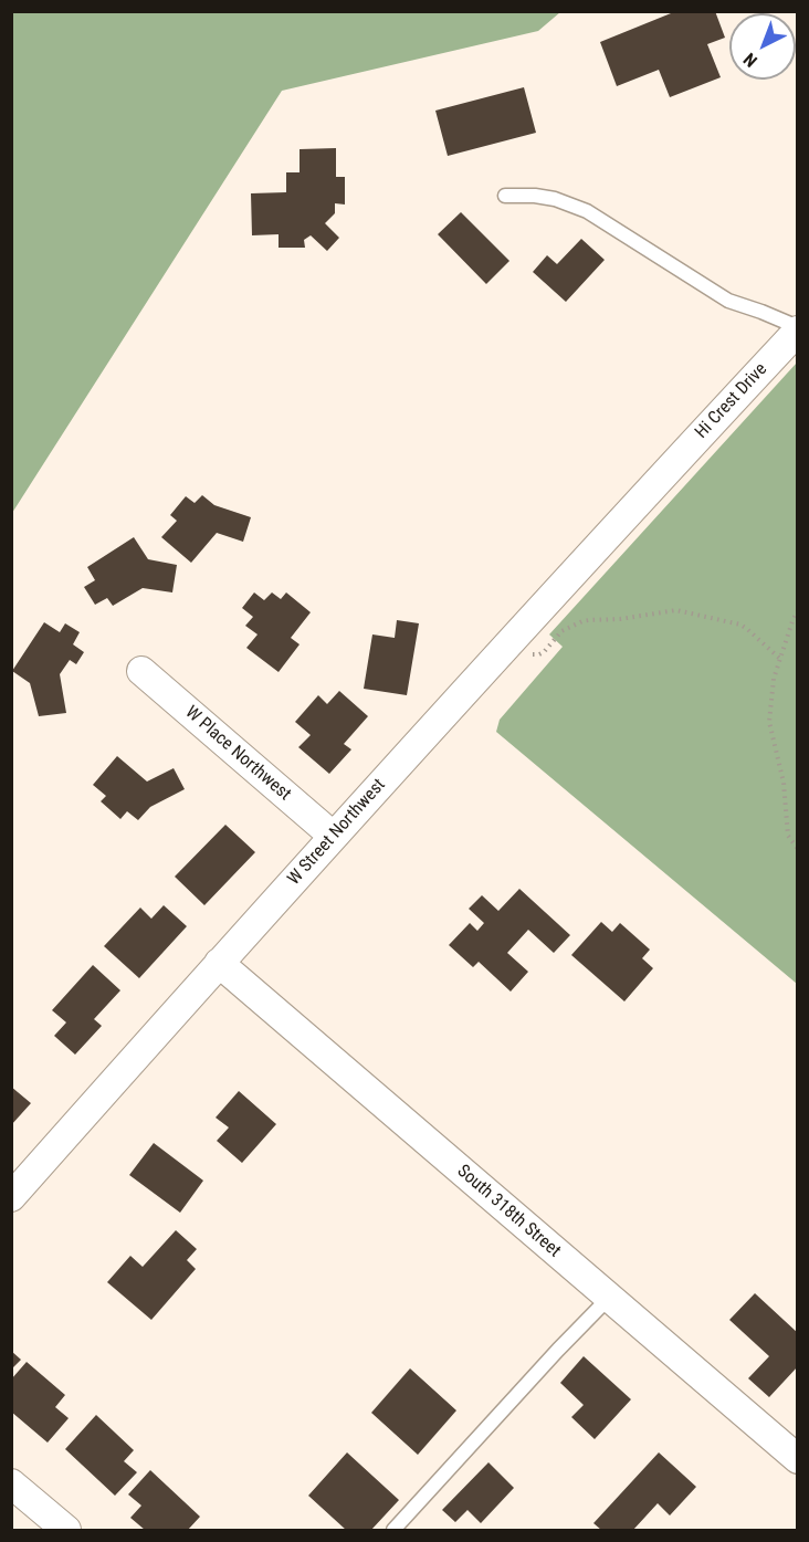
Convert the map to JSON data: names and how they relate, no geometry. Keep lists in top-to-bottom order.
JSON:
{
  "streets": {
    "street": [
      "Hi Crest Drive",
      "W Place Northwest",
      "W Street Northwest",
      "South 318th Street"
    ]
  },
  "crossings": [
    ["Hi Crest Drive", "W Street Northwest"],
    ["W Place Northwest", "W Street Northwest"],
    ["W Street Northwest", "South 318th Street"]
  ],
  "north": "bottom left"
}
